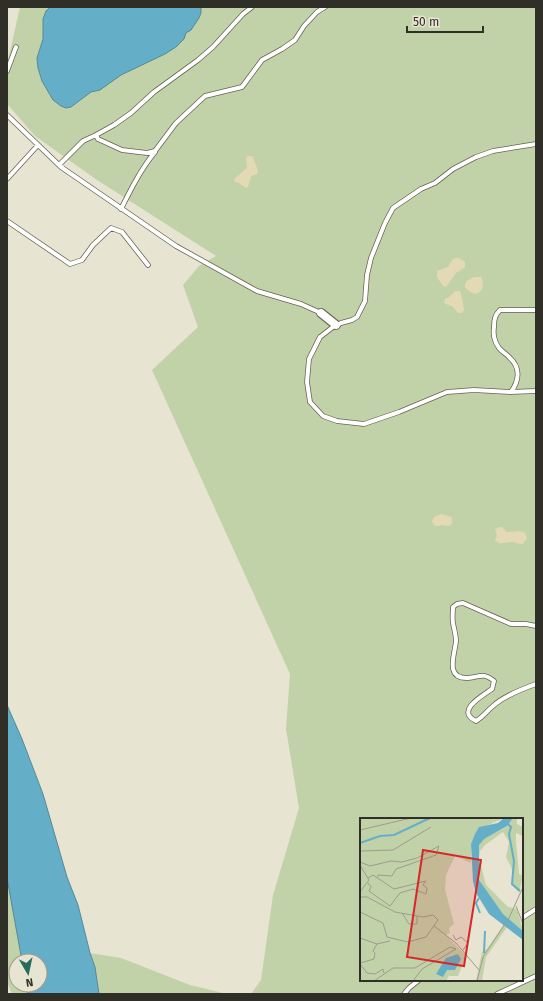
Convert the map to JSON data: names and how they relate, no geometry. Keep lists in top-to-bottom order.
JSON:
{
  "scale_bar": "50 m",
  "north": "bottom"
}
